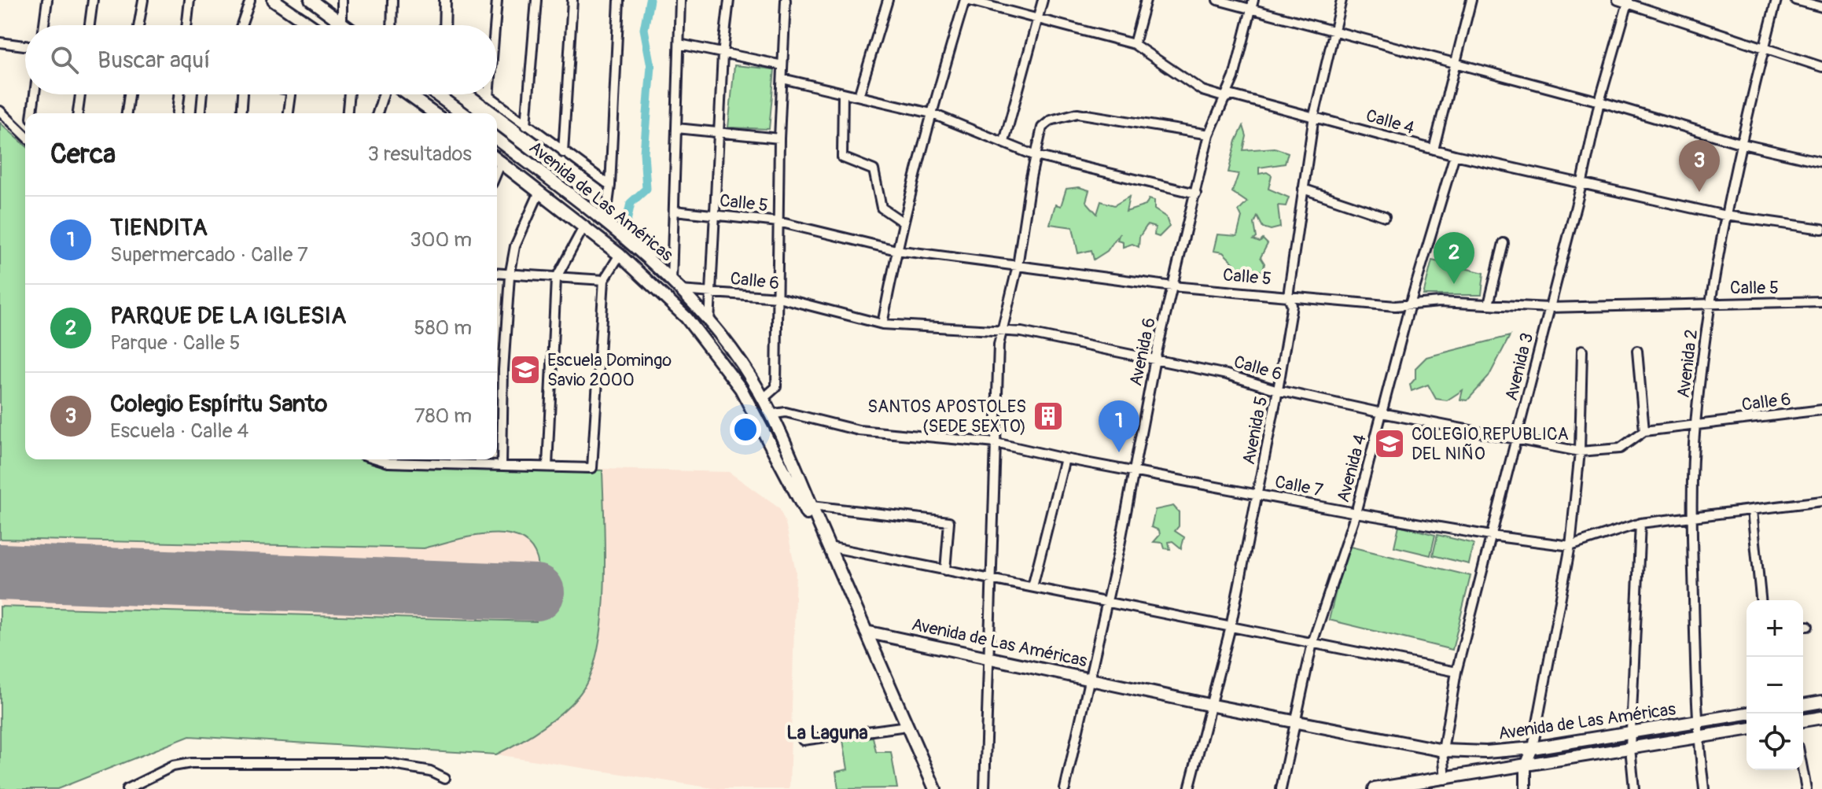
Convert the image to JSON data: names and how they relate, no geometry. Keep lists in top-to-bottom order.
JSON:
{
  "streets": {
    "main road": ["Avenida de Las Américas"],
    "street": [
      "Calle 4",
      "Calle 5",
      "Calle 6",
      "Avenida 6",
      "Avenida 2",
      "Avenida 3",
      "Avenida 5",
      "Avenida 4",
      "Calle 7"
    ]
  },
  "crossings": [
    ["Calle 4", "Avenida 6"],
    ["Calle 4", "Avenida 2"],
    ["Calle 4", "Avenida 3"],
    ["Calle 4", "Avenida 5"],
    ["Calle 4", "Avenida 4"],
    ["Avenida de Las Américas", "Calle 6"],
    ["Avenida de Las Américas", "Avenida 6"],
    ["Avenida de Las Américas", "Avenida 2"],
    ["Avenida de Las Américas", "Avenida 3"],
    ["Avenida de Las Américas", "Avenida 5"],
    ["Avenida de Las Américas", "Avenida 4"],
    ["Avenida de Las Américas", "Calle 7"],
    ["Calle 5", "Avenida 6"],
    ["Calle 5", "Avenida 2"],
    ["Calle 5", "Avenida 3"],
    ["Calle 5", "Avenida 5"],
    ["Calle 5", "Avenida 4"],
    ["Calle 6", "Avenida 6"],
    ["Calle 6", "Avenida 2"],
    ["Calle 6", "Avenida 3"],
    ["Calle 6", "Avenida 5"],
    ["Calle 6", "Avenida 4"],
    ["Avenida 6", "Calle 7"],
    ["Avenida 2", "Calle 7"],
    ["Avenida 3", "Calle 7"],
    ["Avenida 5", "Calle 7"],
    ["Avenida 4", "Calle 7"]
  ],
  "districts": ["La Laguna"],
  "places": {
    "school or university": ["Escuela Domingo Savio 2000", "COLEGIO REPUBLICA DEL NIÑO"],
    "building": ["SANTOS APOSTOLES (SEDE SEXTO)"]
  },
  "page": {
    "search": "Buscar aquí",
    "heading": ["Cerca", "3 resultados"],
    "pins": ["3", "2", "1"],
    "list": [
      {
        "mark": "1",
        "name": "TIENDITA",
        "note": "Supermercado · Calle 7",
        "value": "300 m"
      },
      {
        "mark": "2",
        "name": "PARQUE DE LA IGLESIA",
        "note": "Parque · Calle 5",
        "value": "580 m"
      },
      {
        "mark": "3",
        "name": "Colegio Espíritu Santo",
        "note": "Escuela · Calle 4",
        "value": "780 m"
      }
    ],
    "map_buttons": ["+", "−"]
  }
}
